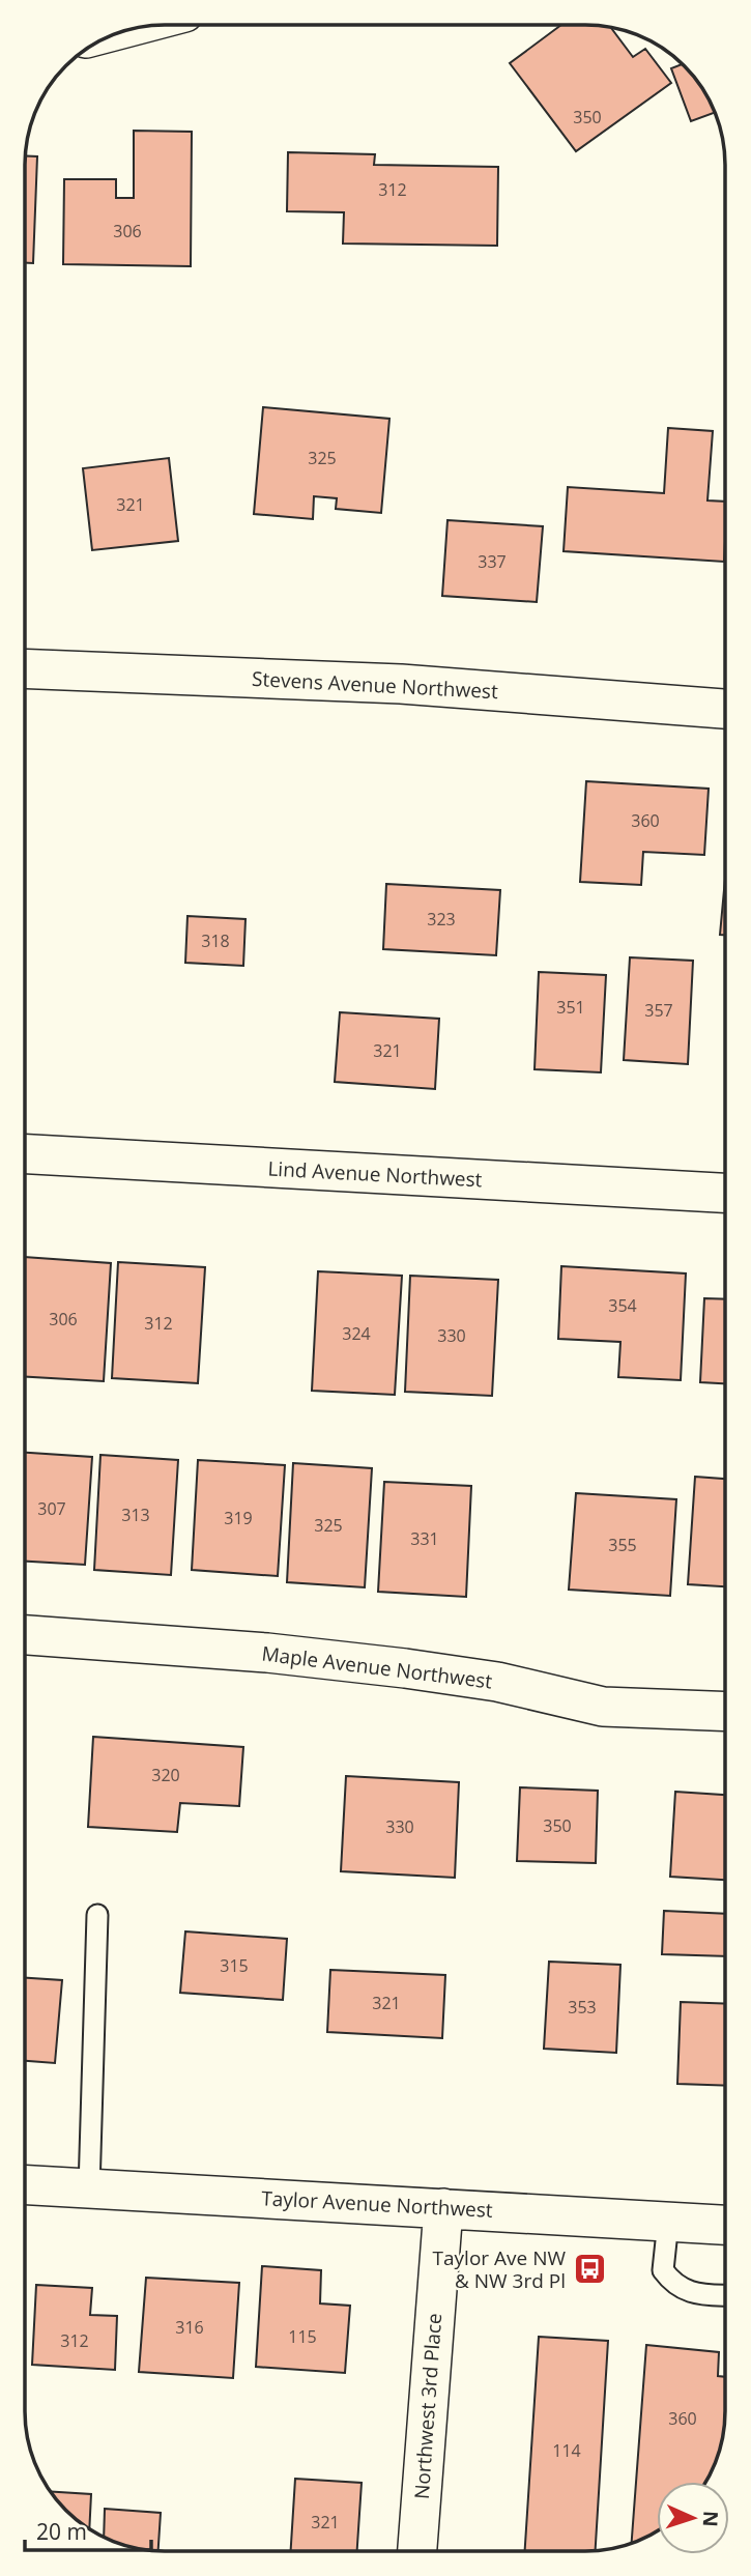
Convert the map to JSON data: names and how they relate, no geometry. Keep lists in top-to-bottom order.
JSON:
{
  "streets": {
    "street": [
      "Stevens Avenue Northwest",
      "Lind Avenue Northwest",
      "Maple Avenue Northwest",
      "Taylor Avenue Northwest",
      "Northwest 3rd Place"
    ]
  },
  "crossings": [
    ["Taylor Avenue Northwest", "Northwest 3rd Place"]
  ],
  "places": {
    "bus stop": ["Taylor Ave NW & NW 3rd Pl"]
  },
  "house_numbers": [
    "350",
    "312",
    "306",
    "325",
    "321",
    "337",
    "360",
    "323",
    "318",
    "351",
    "357",
    "321",
    "354",
    "306",
    "312",
    "324",
    "330",
    "307",
    "313",
    "319",
    "325",
    "331",
    "355",
    "320",
    "350",
    "330",
    "315",
    "321",
    "353",
    "316",
    "115",
    "312",
    "360",
    "114",
    "321"
  ],
  "scale_bar": "20 m",
  "north": "right"
}
